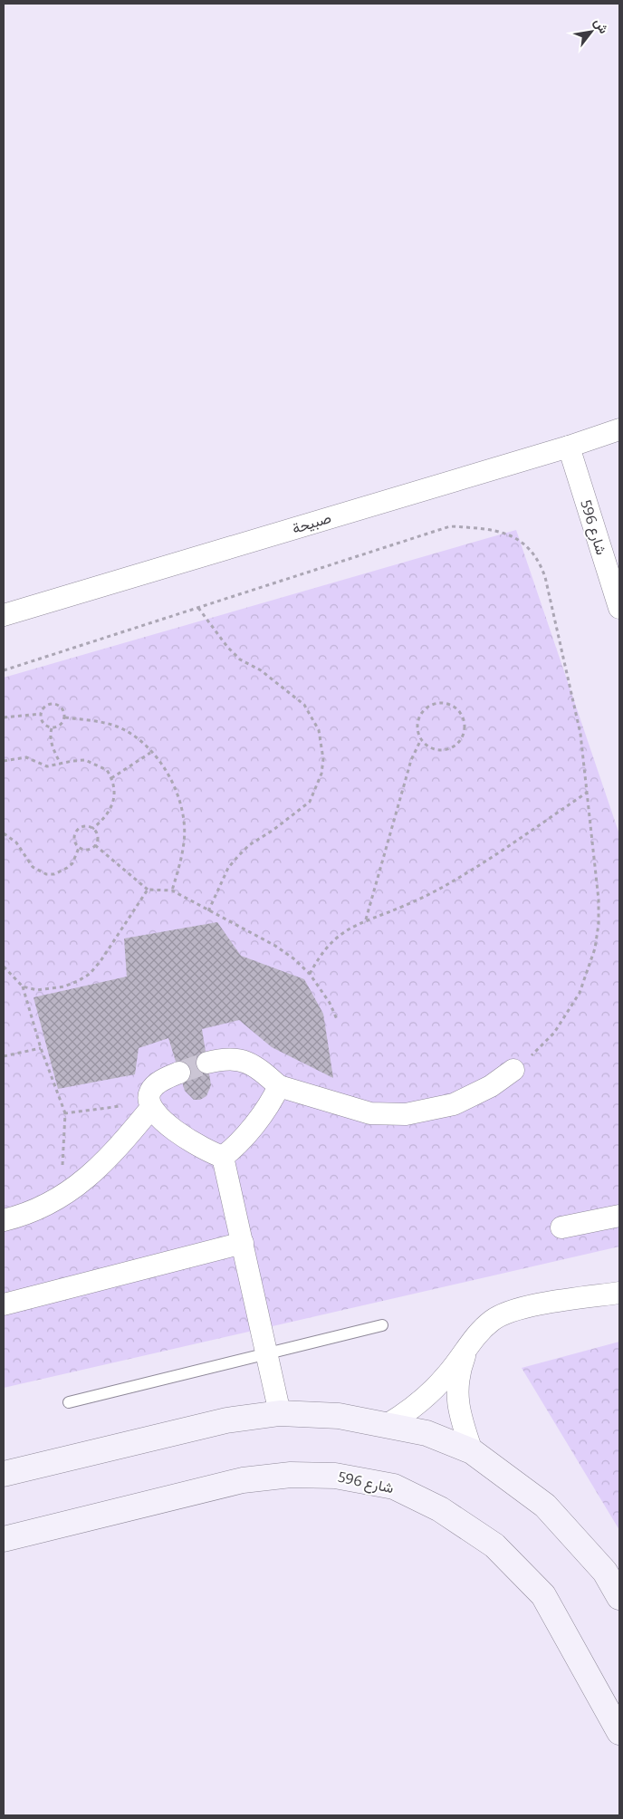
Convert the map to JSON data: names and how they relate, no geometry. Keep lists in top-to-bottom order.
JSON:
{
  "streets": {
    "street": ["صبيحة", "شارع 596"]
  },
  "crossings": [
    ["صبيحة", "شارع 596"]
  ],
  "north": "top right"
}
